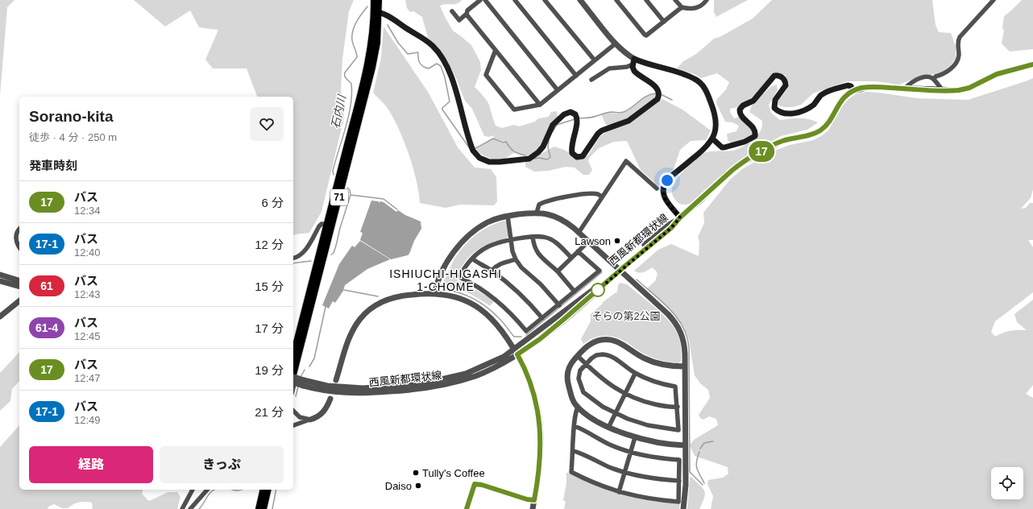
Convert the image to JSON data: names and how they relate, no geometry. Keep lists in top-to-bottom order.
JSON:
{
  "streets": {
    "main road": ["71"],
    "street": ["西風新都環状線"]
  },
  "districts": ["ISHIUCHI-HIGASHI 1-CHOME"],
  "water": ["石内川"],
  "parks": ["そらの第2公園"],
  "places": ["Lawson", "Tully's Coffee", "Daiso"],
  "lines": ["bus line 17"],
  "page": {
    "on_map": "17",
    "heading": [
      ["Sorano-kita", "徒歩 · 4 分 · 250 m"],
      "発車時刻"
    ],
    "list": [
      {
        "mark": "17",
        "name": "バス",
        "note": "12:34",
        "value": "6 分"
      },
      {
        "mark": "17-1",
        "name": "バス",
        "note": "12:40",
        "value": "12 分"
      },
      {
        "mark": "61",
        "name": "バス",
        "note": "12:43",
        "value": "15 分"
      },
      {
        "mark": "61-4",
        "name": "バス",
        "note": "12:45",
        "value": "17 分"
      },
      {
        "mark": "17",
        "name": "バス",
        "note": "12:47",
        "value": "19 分"
      },
      {
        "mark": "17-1",
        "name": "バス",
        "note": "12:49",
        "value": "21 分"
      }
    ],
    "buttons": ["経路", "きっぷ"]
  }
}
